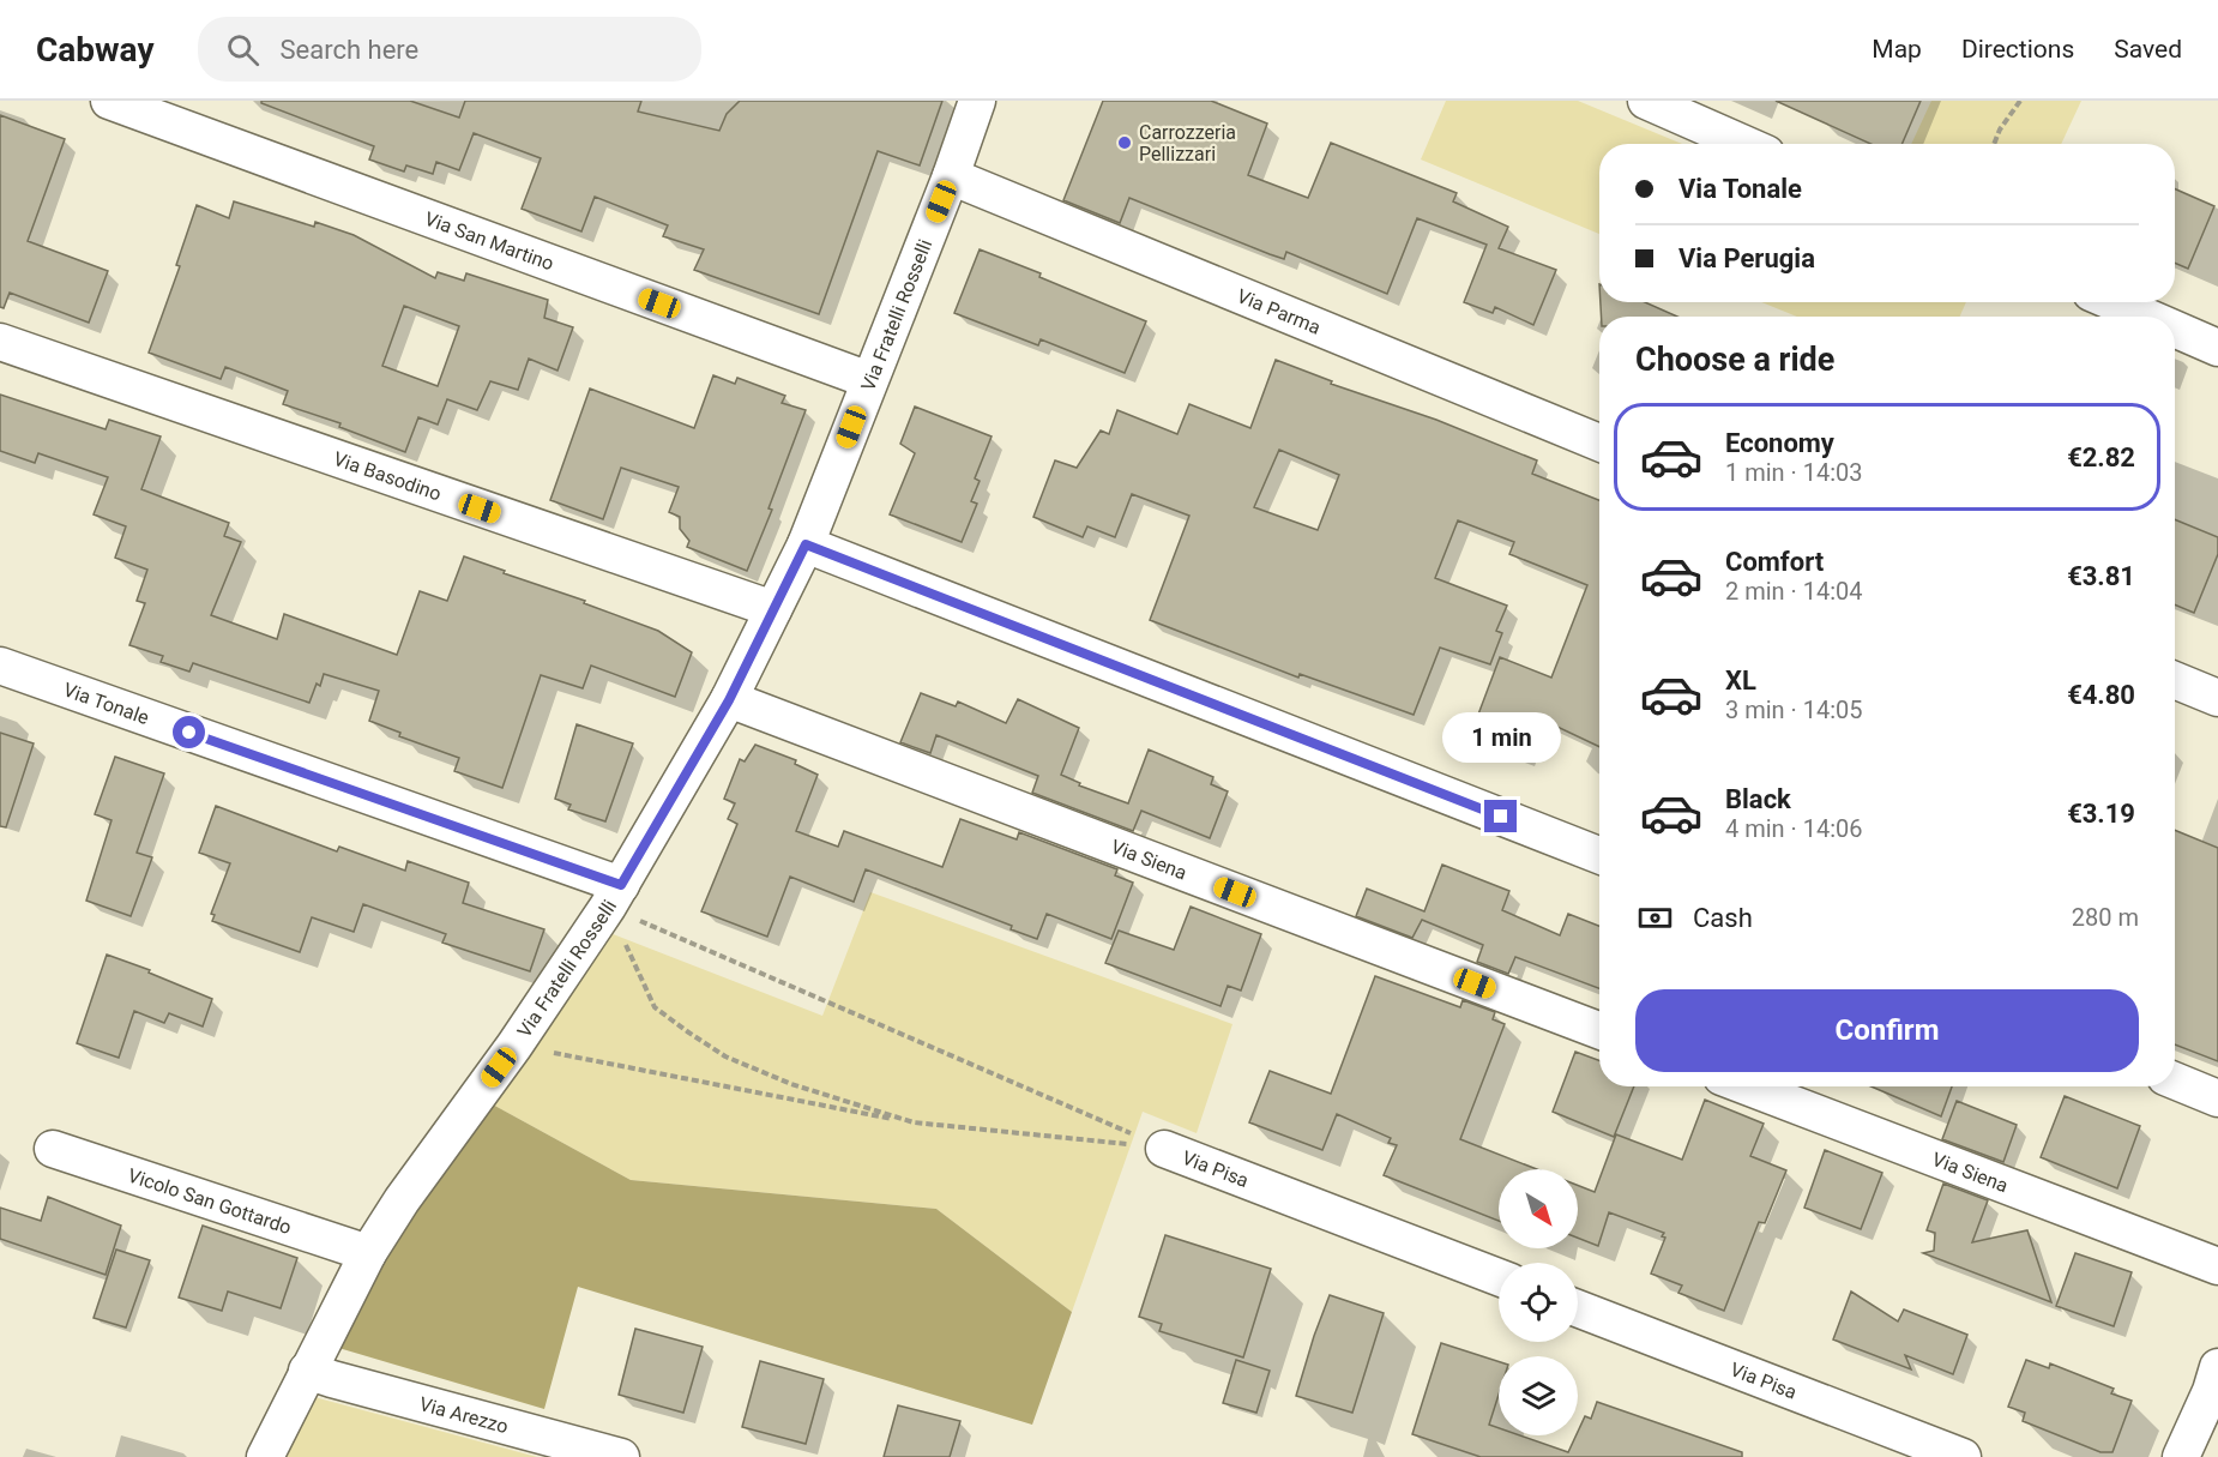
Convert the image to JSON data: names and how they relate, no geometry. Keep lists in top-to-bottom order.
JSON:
{
  "streets": {
    "street": [
      "Via San Martino",
      "Via Parma",
      "Via Fratelli Rosselli",
      "Via Basodino",
      "Via Tonale",
      "Via Siena",
      "Via Pisa",
      "Vicolo San Gottardo",
      "Via Arezzo"
    ]
  },
  "crossings": [
    ["Via San Martino", "Via Fratelli Rosselli"],
    ["Via Parma", "Via Fratelli Rosselli"],
    ["Via Fratelli Rosselli", "Via Basodino"],
    ["Via Fratelli Rosselli", "Via Tonale"],
    ["Via Fratelli Rosselli", "Via Siena"],
    ["Via Fratelli Rosselli", "Vicolo San Gottardo"],
    ["Via Fratelli Rosselli", "Via Arezzo"]
  ],
  "places": ["Carrozzeria Pellizzari"],
  "north": "bottom right",
  "page": {
    "header": "Cabway",
    "search": "Search here",
    "nav": ["Map", "Directions", "Saved"],
    "banner": ["Via Tonale", "Via Perugia"],
    "heading": "Choose a ride",
    "list": [
      {
        "name": "Economy",
        "note": "1 min · 14:03",
        "value": "€2.82"
      },
      {
        "name": "Comfort",
        "note": "2 min · 14:04",
        "value": "€3.81"
      },
      {
        "name": "XL",
        "note": "3 min · 14:05",
        "value": "€4.80"
      },
      {
        "name": "Black",
        "note": "4 min · 14:06",
        "value": "€3.19"
      }
    ],
    "bubble": "1 min",
    "pay": ["Cash", "280 m"],
    "buttons": "Confirm"
  }
}
